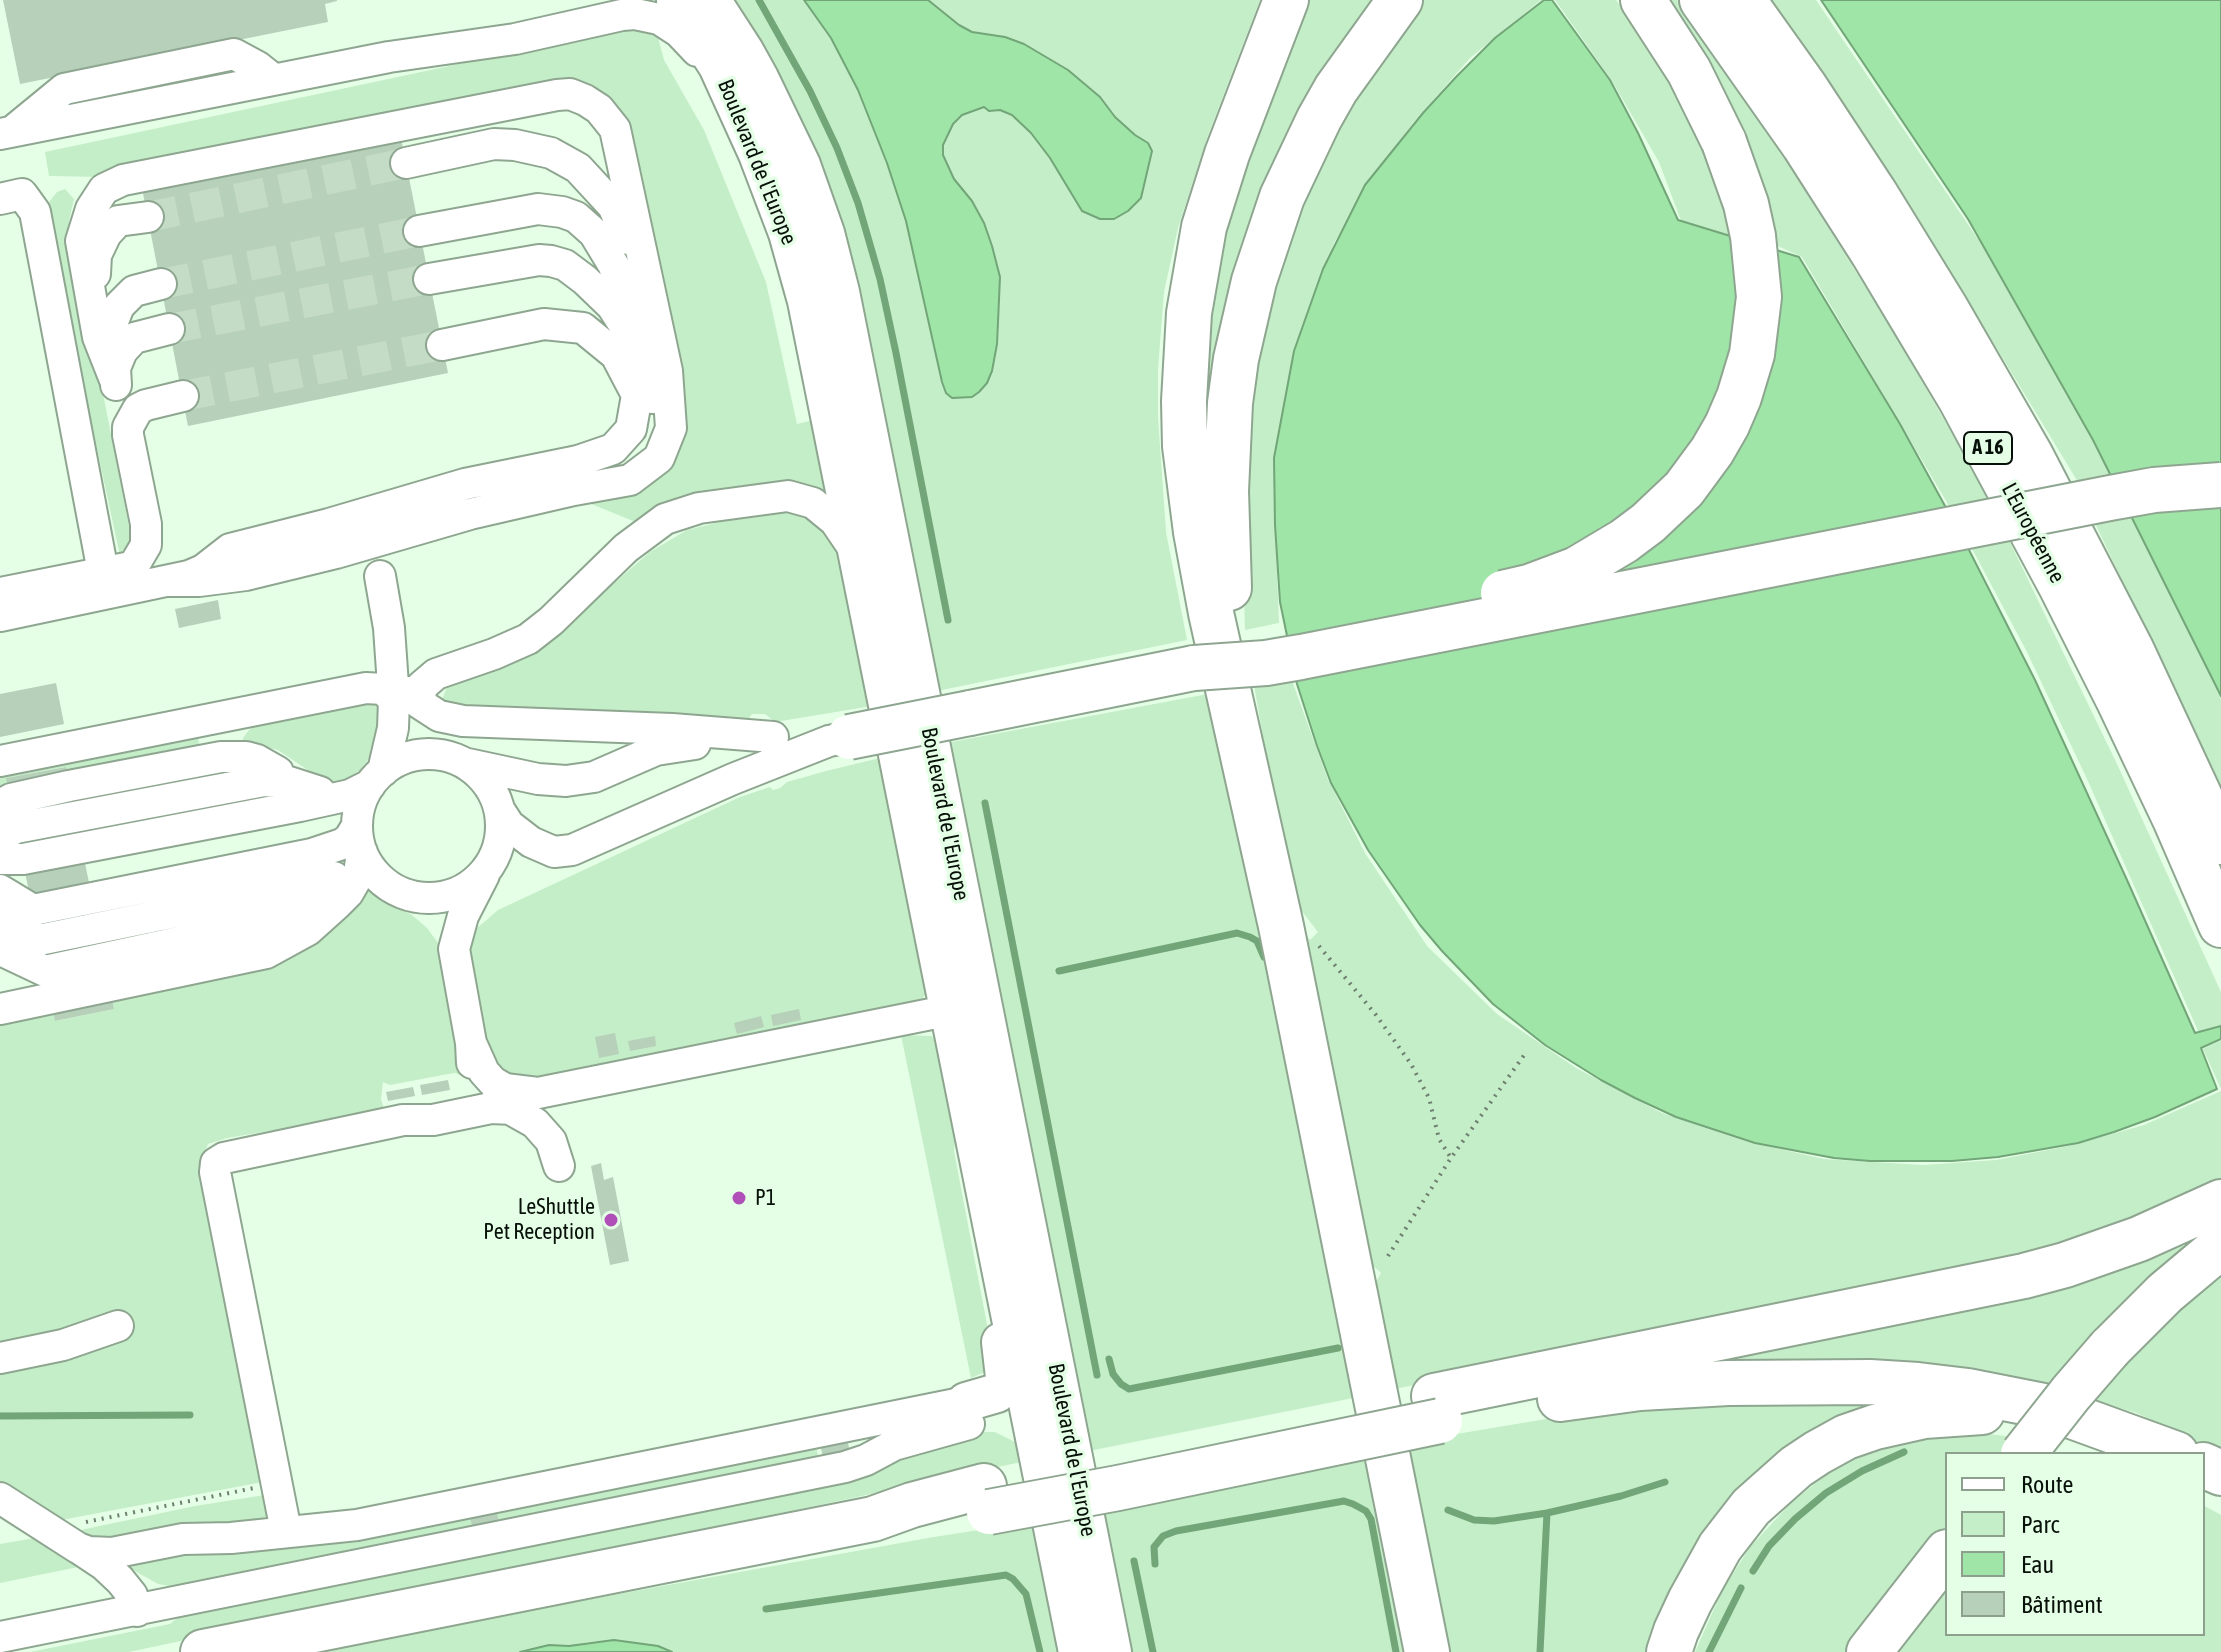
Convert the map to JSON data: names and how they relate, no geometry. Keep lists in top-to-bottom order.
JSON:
{
  "streets": {
    "highway": ["A 16", "L'Européenne"],
    "main road": ["Boulevard de l'Europe"]
  },
  "places": ["P1", "LeShuttle Pet Reception"],
  "legend": [
    "Route",
    "Parc",
    "Eau",
    "Bâtiment"
  ]
}
